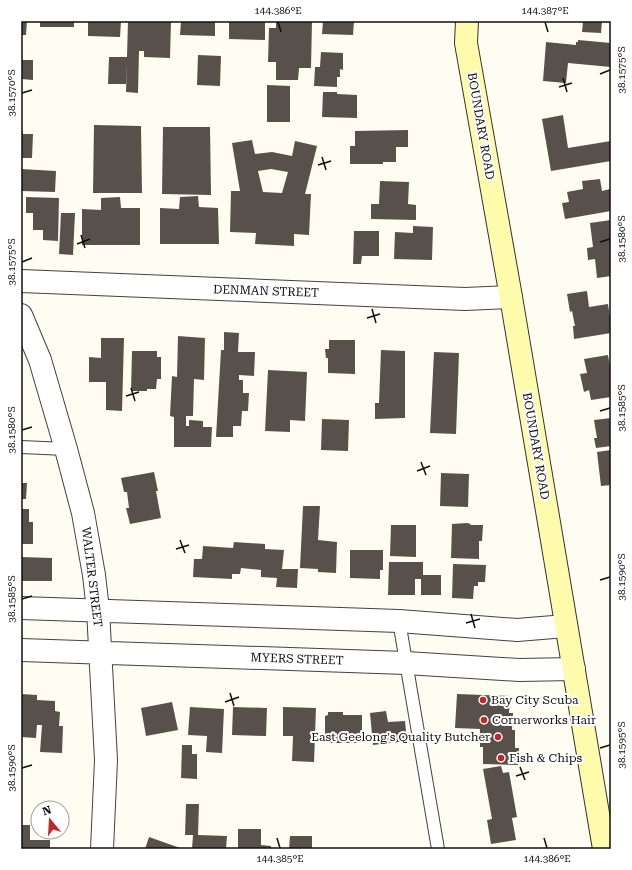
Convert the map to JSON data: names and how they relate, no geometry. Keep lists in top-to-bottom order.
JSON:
{
  "streets": {
    "main road": ["BOUNDARY ROAD"],
    "street": ["DENMAN STREET", "WALTER STREET", "MYERS STREET"]
  },
  "crossings": [
    ["BOUNDARY ROAD", "DENMAN STREET"],
    ["BOUNDARY ROAD", "MYERS STREET"],
    ["WALTER STREET", "MYERS STREET"]
  ],
  "places": [
    "Bay City Scuba",
    "Cornerworks Hair",
    "East Geelong's Quality Butcher",
    "Fish & Chips"
  ],
  "north": "top",
  "coordinates": [
    "144.386°E",
    "144.387°E",
    "38.1575°S",
    "38.1570°S",
    "38.1580°S",
    "38.1585°S",
    "38.1590°S",
    "38.1595°S",
    "144.385°E"
  ]
}
